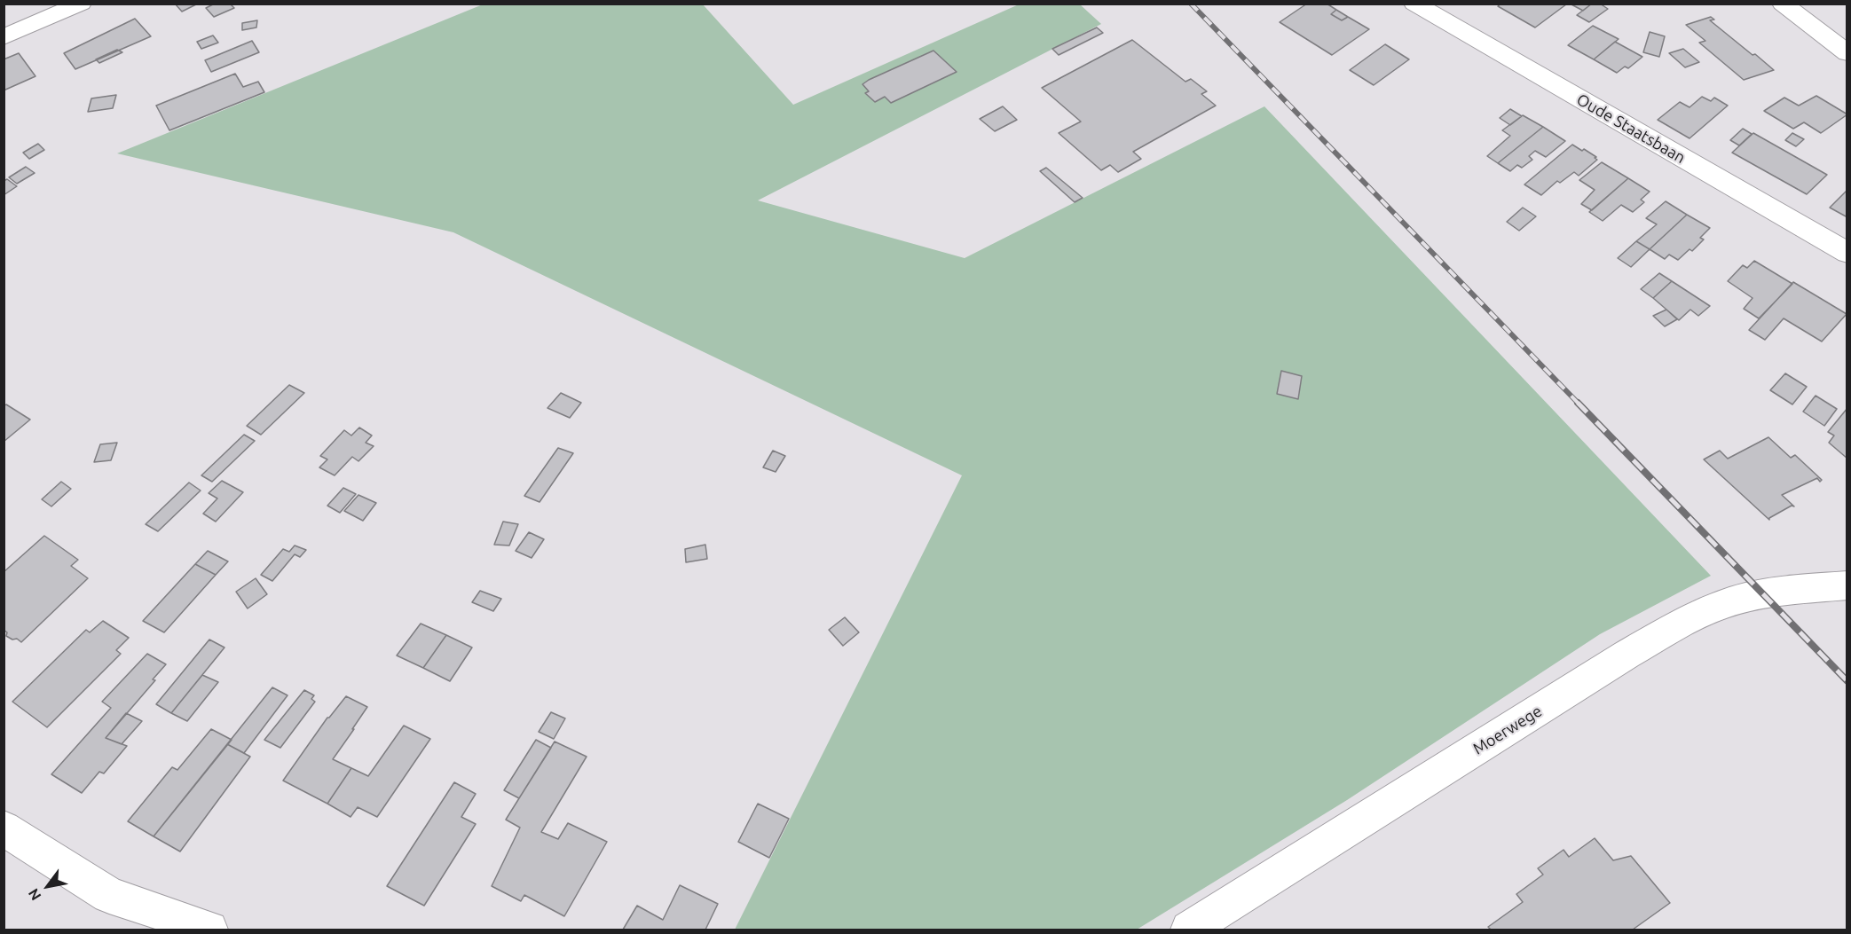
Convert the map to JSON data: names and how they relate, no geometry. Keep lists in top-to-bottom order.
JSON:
{
  "streets": {
    "street": ["Oude Staatsbaan", "Moerwege"]
  },
  "north": "bottom left"
}
